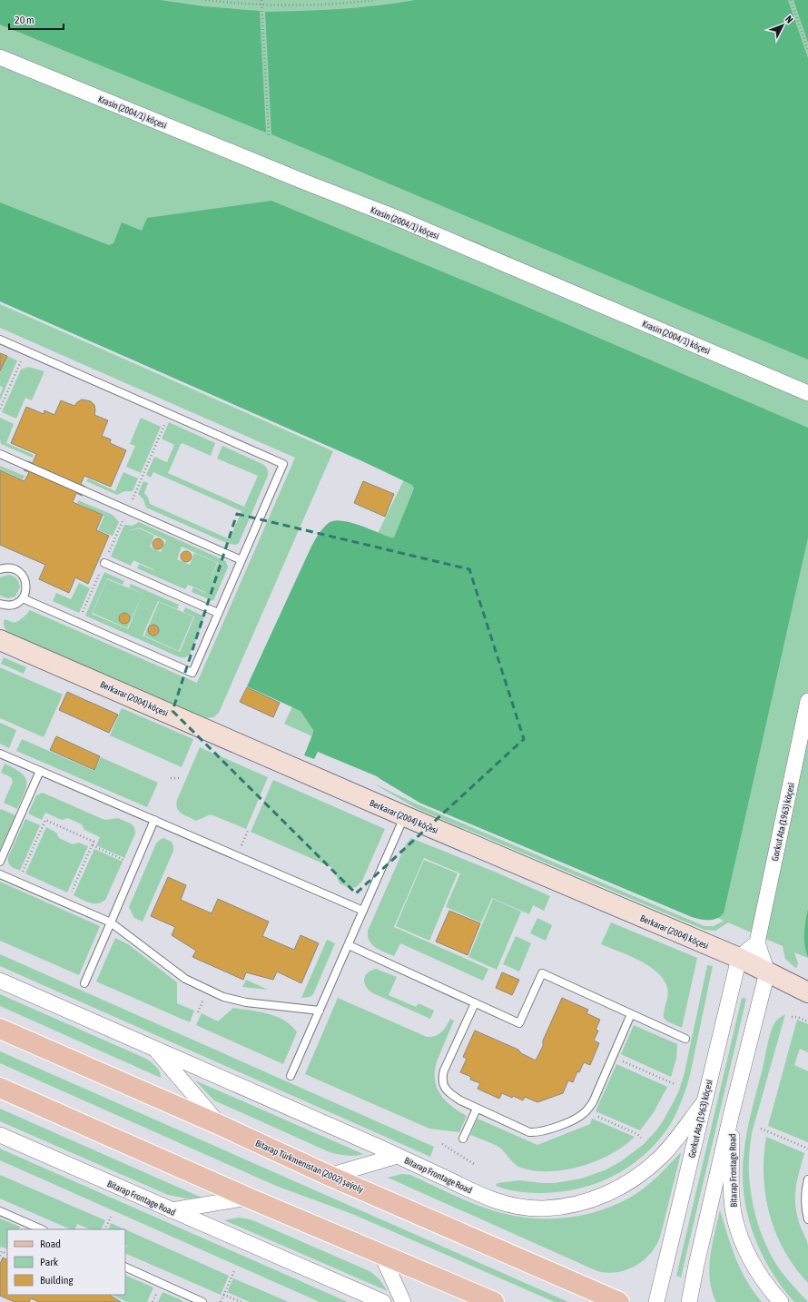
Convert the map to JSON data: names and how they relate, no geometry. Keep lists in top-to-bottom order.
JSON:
{
  "streets": {
    "main road": ["Bitarap Türkmenistan (2002) şaýoly"],
    "street": [
      "Krasin (2004/1) köçesi",
      "Berkarar (2004) köçesi",
      "Gorkut Ata (1963) köçesi",
      "Bitarap Frontage Road"
    ]
  },
  "crossings": [
    ["Berkarar (2004) köçesi", "Gorkut Ata (1963) köçesi"],
    ["Gorkut Ata (1963) köçesi", "Bitarap Frontage Road"],
    ["Bitarap Türkmenistan (2002) şaýoly", "Bitarap Frontage Road"]
  ],
  "legend": ["Road", "Park", "Building"],
  "scale_bar": "20 m",
  "north": "top right"
}
